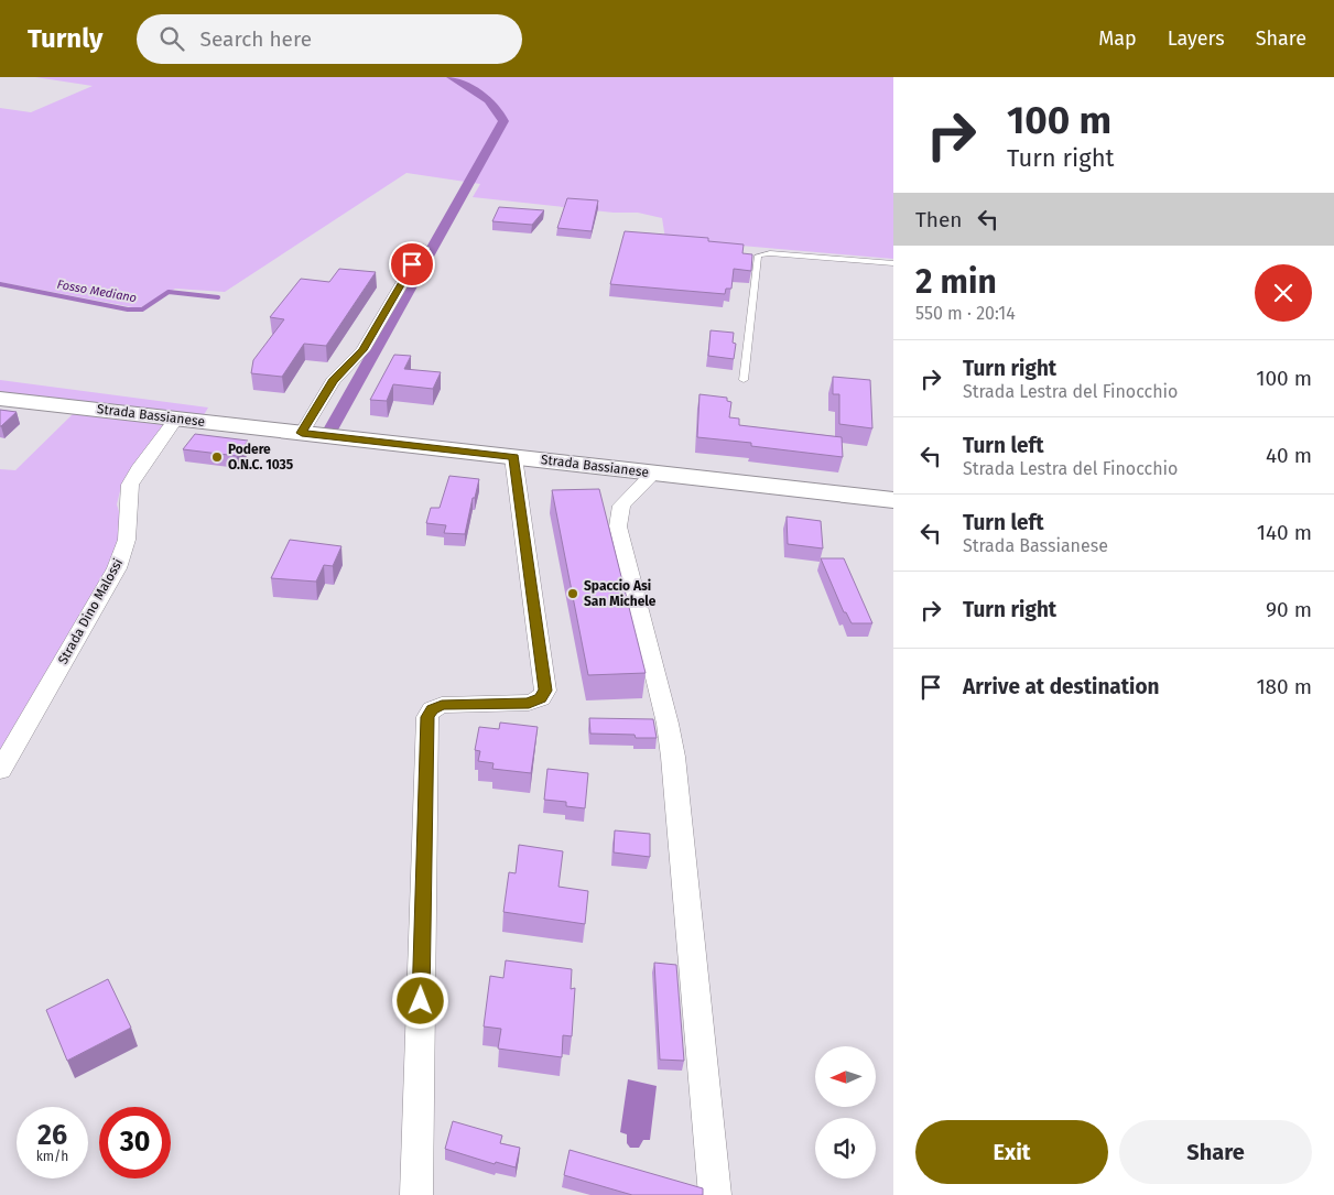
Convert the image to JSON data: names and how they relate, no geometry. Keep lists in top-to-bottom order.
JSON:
{
  "streets": {
    "street": ["Strada Bassianese", "Strada Dino Malossi"]
  },
  "crossings": [
    ["Strada Bassianese", "Strada Dino Malossi"]
  ],
  "water": ["Fosso Mediano"],
  "places": ["Podere O.N.C. 1035", "Spaccio Asi San Michele"],
  "north": "left",
  "page": {
    "header": "Turnly",
    "search": "Search here",
    "nav": ["Map", "Layers", "Share"],
    "turn": ["100 m", "Turn right"],
    "then": "Then",
    "heading": ["2 min", "550 m · 20:14"],
    "list": [
      {
        "name": "Turn right",
        "note": "Strada Lestra del Finocchio",
        "value": "100 m"
      },
      {
        "name": "Turn left",
        "note": "Strada Lestra del Finocchio",
        "value": "40 m"
      },
      {
        "name": "Turn left",
        "note": "Strada Bassianese",
        "value": "140 m"
      },
      {
        "name": "Turn right",
        "value": "90 m"
      },
      {
        "name": "Arrive at destination",
        "value": "180 m"
      }
    ],
    "speed": "26 km/h",
    "limit": "30",
    "buttons": ["Exit", "Share"]
  }
}
